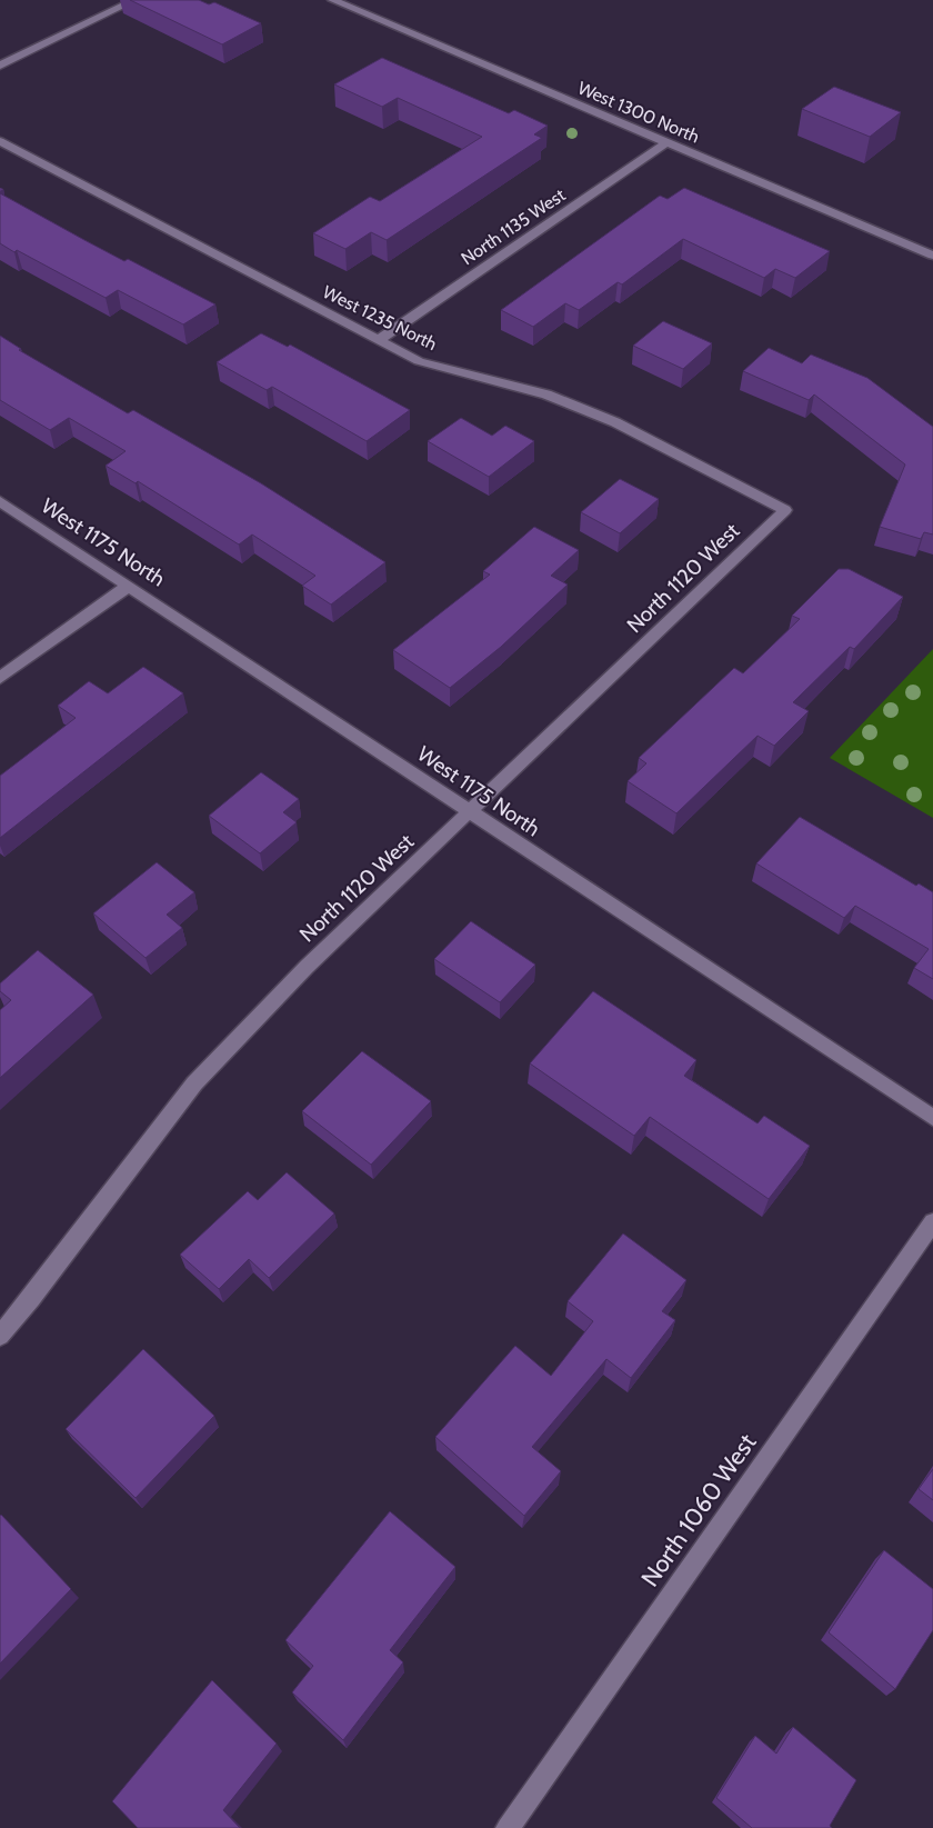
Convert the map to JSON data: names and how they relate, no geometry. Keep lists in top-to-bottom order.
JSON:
{
  "streets": {
    "street": [
      "West 1300 North",
      "North 1135 West",
      "West 1235 North",
      "West 1175 North",
      "North 1120 West",
      "North 1060 West"
    ]
  },
  "crossings": [
    ["West 1300 North", "North 1135 West"],
    ["North 1135 West", "West 1235 North"],
    ["West 1235 North", "North 1120 West"],
    ["West 1175 North", "North 1120 West"]
  ]
}
